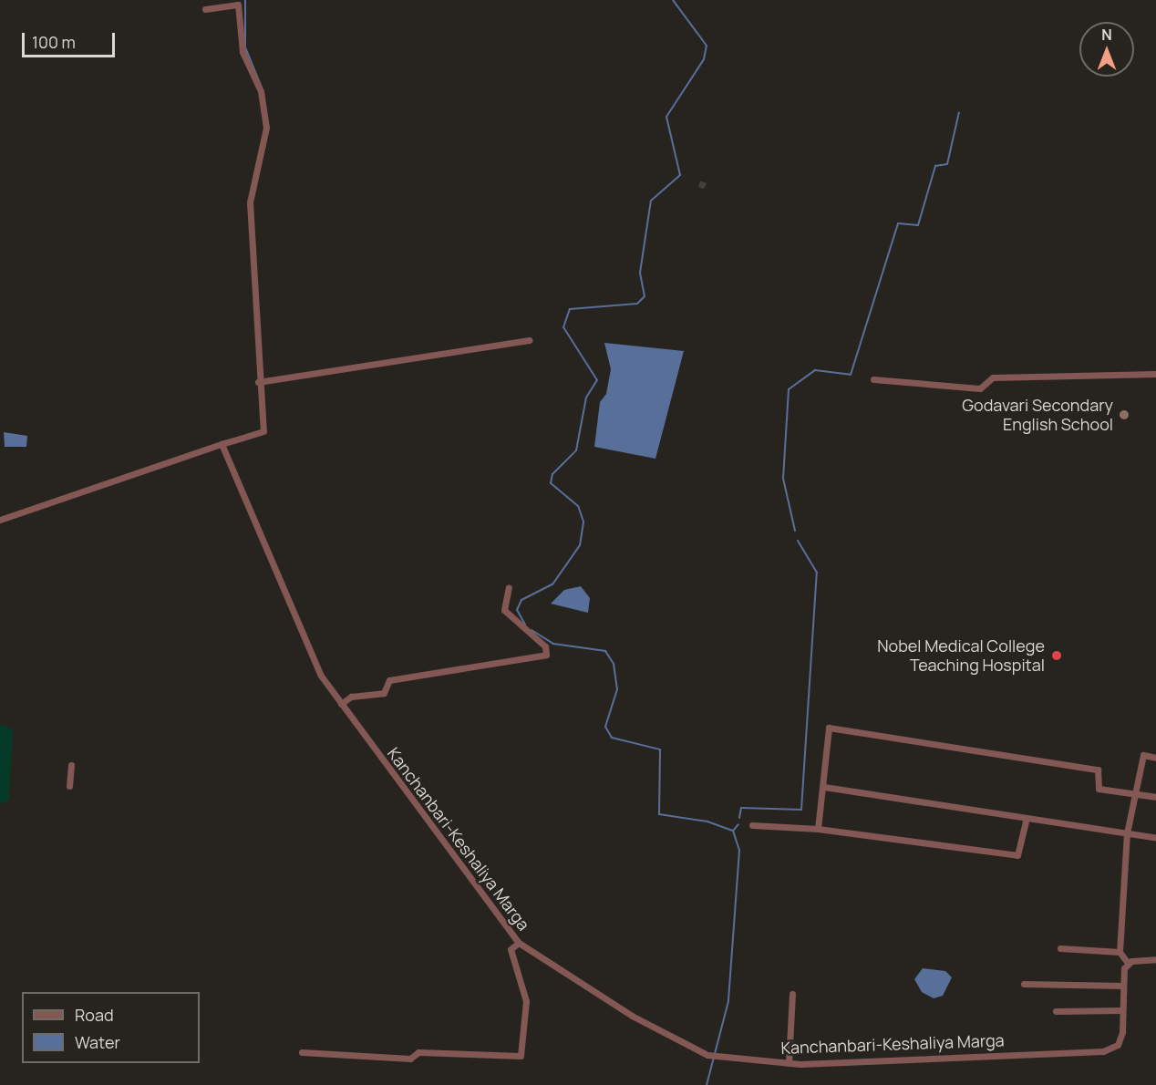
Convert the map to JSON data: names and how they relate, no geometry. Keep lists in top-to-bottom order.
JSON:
{
  "streets": {
    "street": ["Kanchanbari-Keshaliya Marga"]
  },
  "places": ["Godavari Secondary English School", "Nobel Medical College Teaching Hospital"],
  "legend": ["Road", "Water"],
  "scale_bar": "100 m",
  "north": "top"
}
